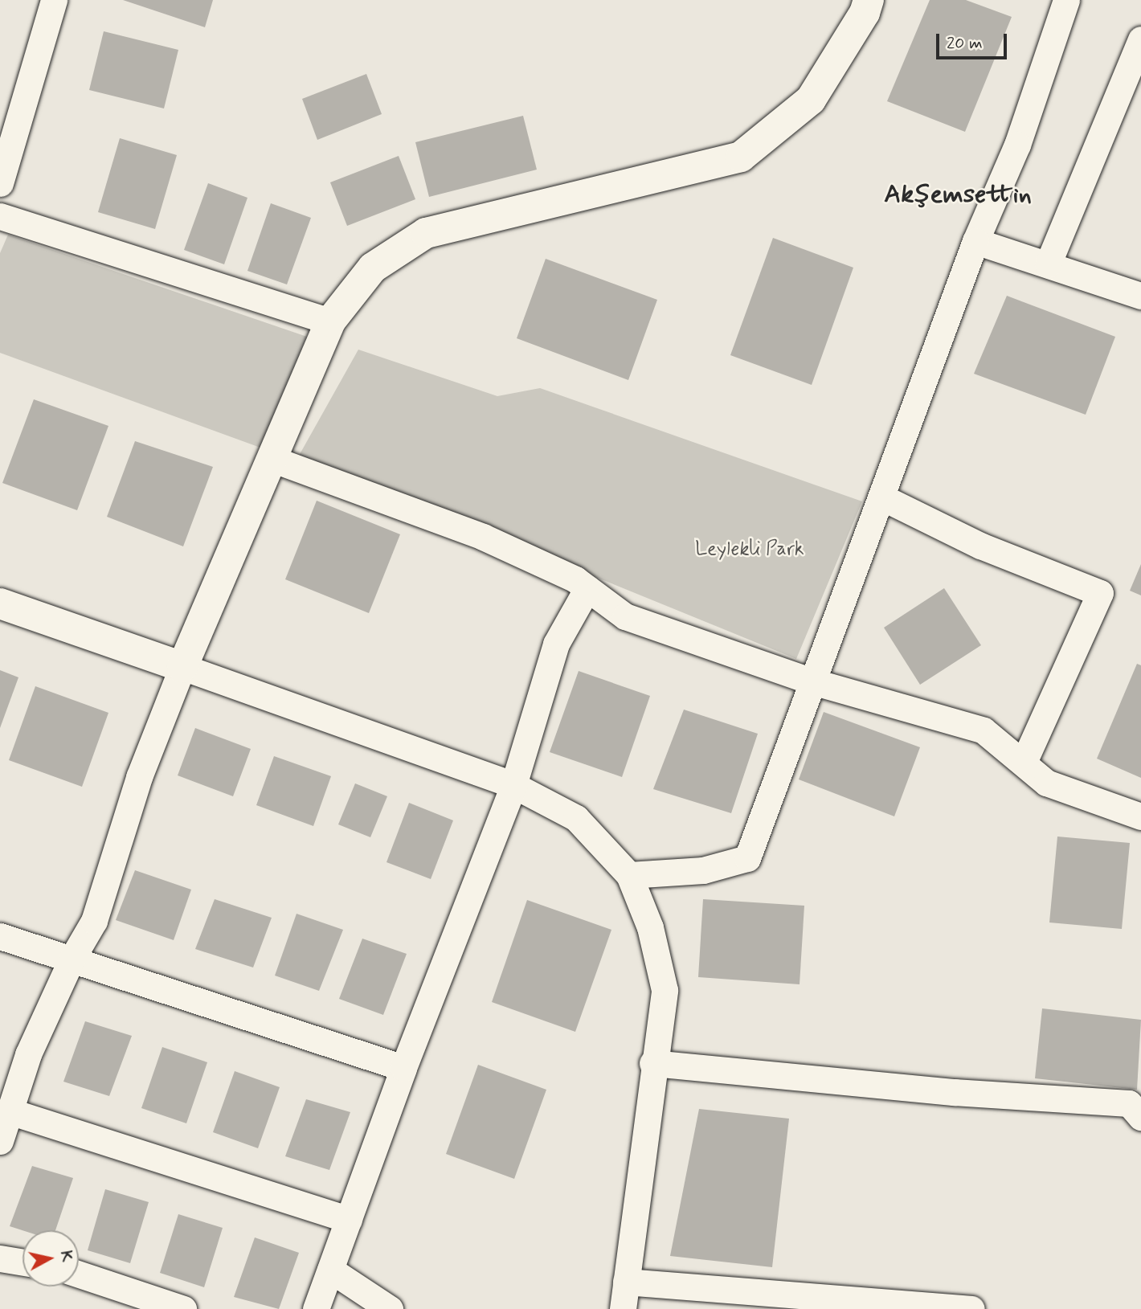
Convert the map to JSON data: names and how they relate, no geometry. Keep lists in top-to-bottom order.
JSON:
{
  "districts": ["Akşemsettin"],
  "parks": ["Leylekli Park"],
  "scale_bar": "20 m",
  "north": "right"
}
